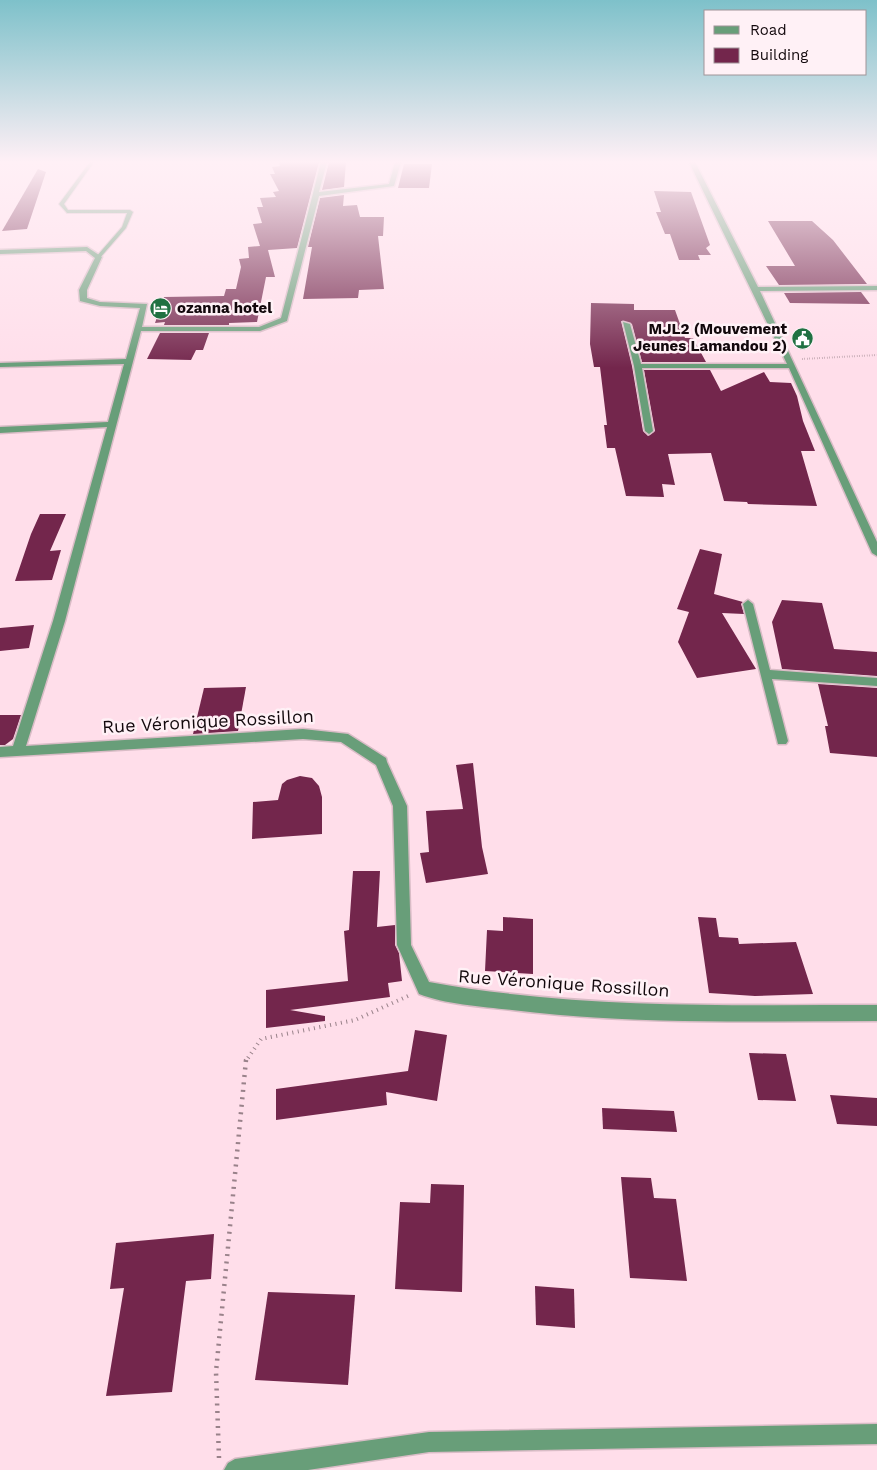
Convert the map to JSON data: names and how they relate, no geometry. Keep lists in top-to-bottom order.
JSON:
{
  "streets": {
    "street": ["Rue Véronique Rossillon"]
  },
  "places": {
    "hotel": ["ozanna hotel"],
    "public building": ["MJL2 (Mouvement Jeunes Lamandou 2)"]
  },
  "legend": ["Road", "Building"]
}
